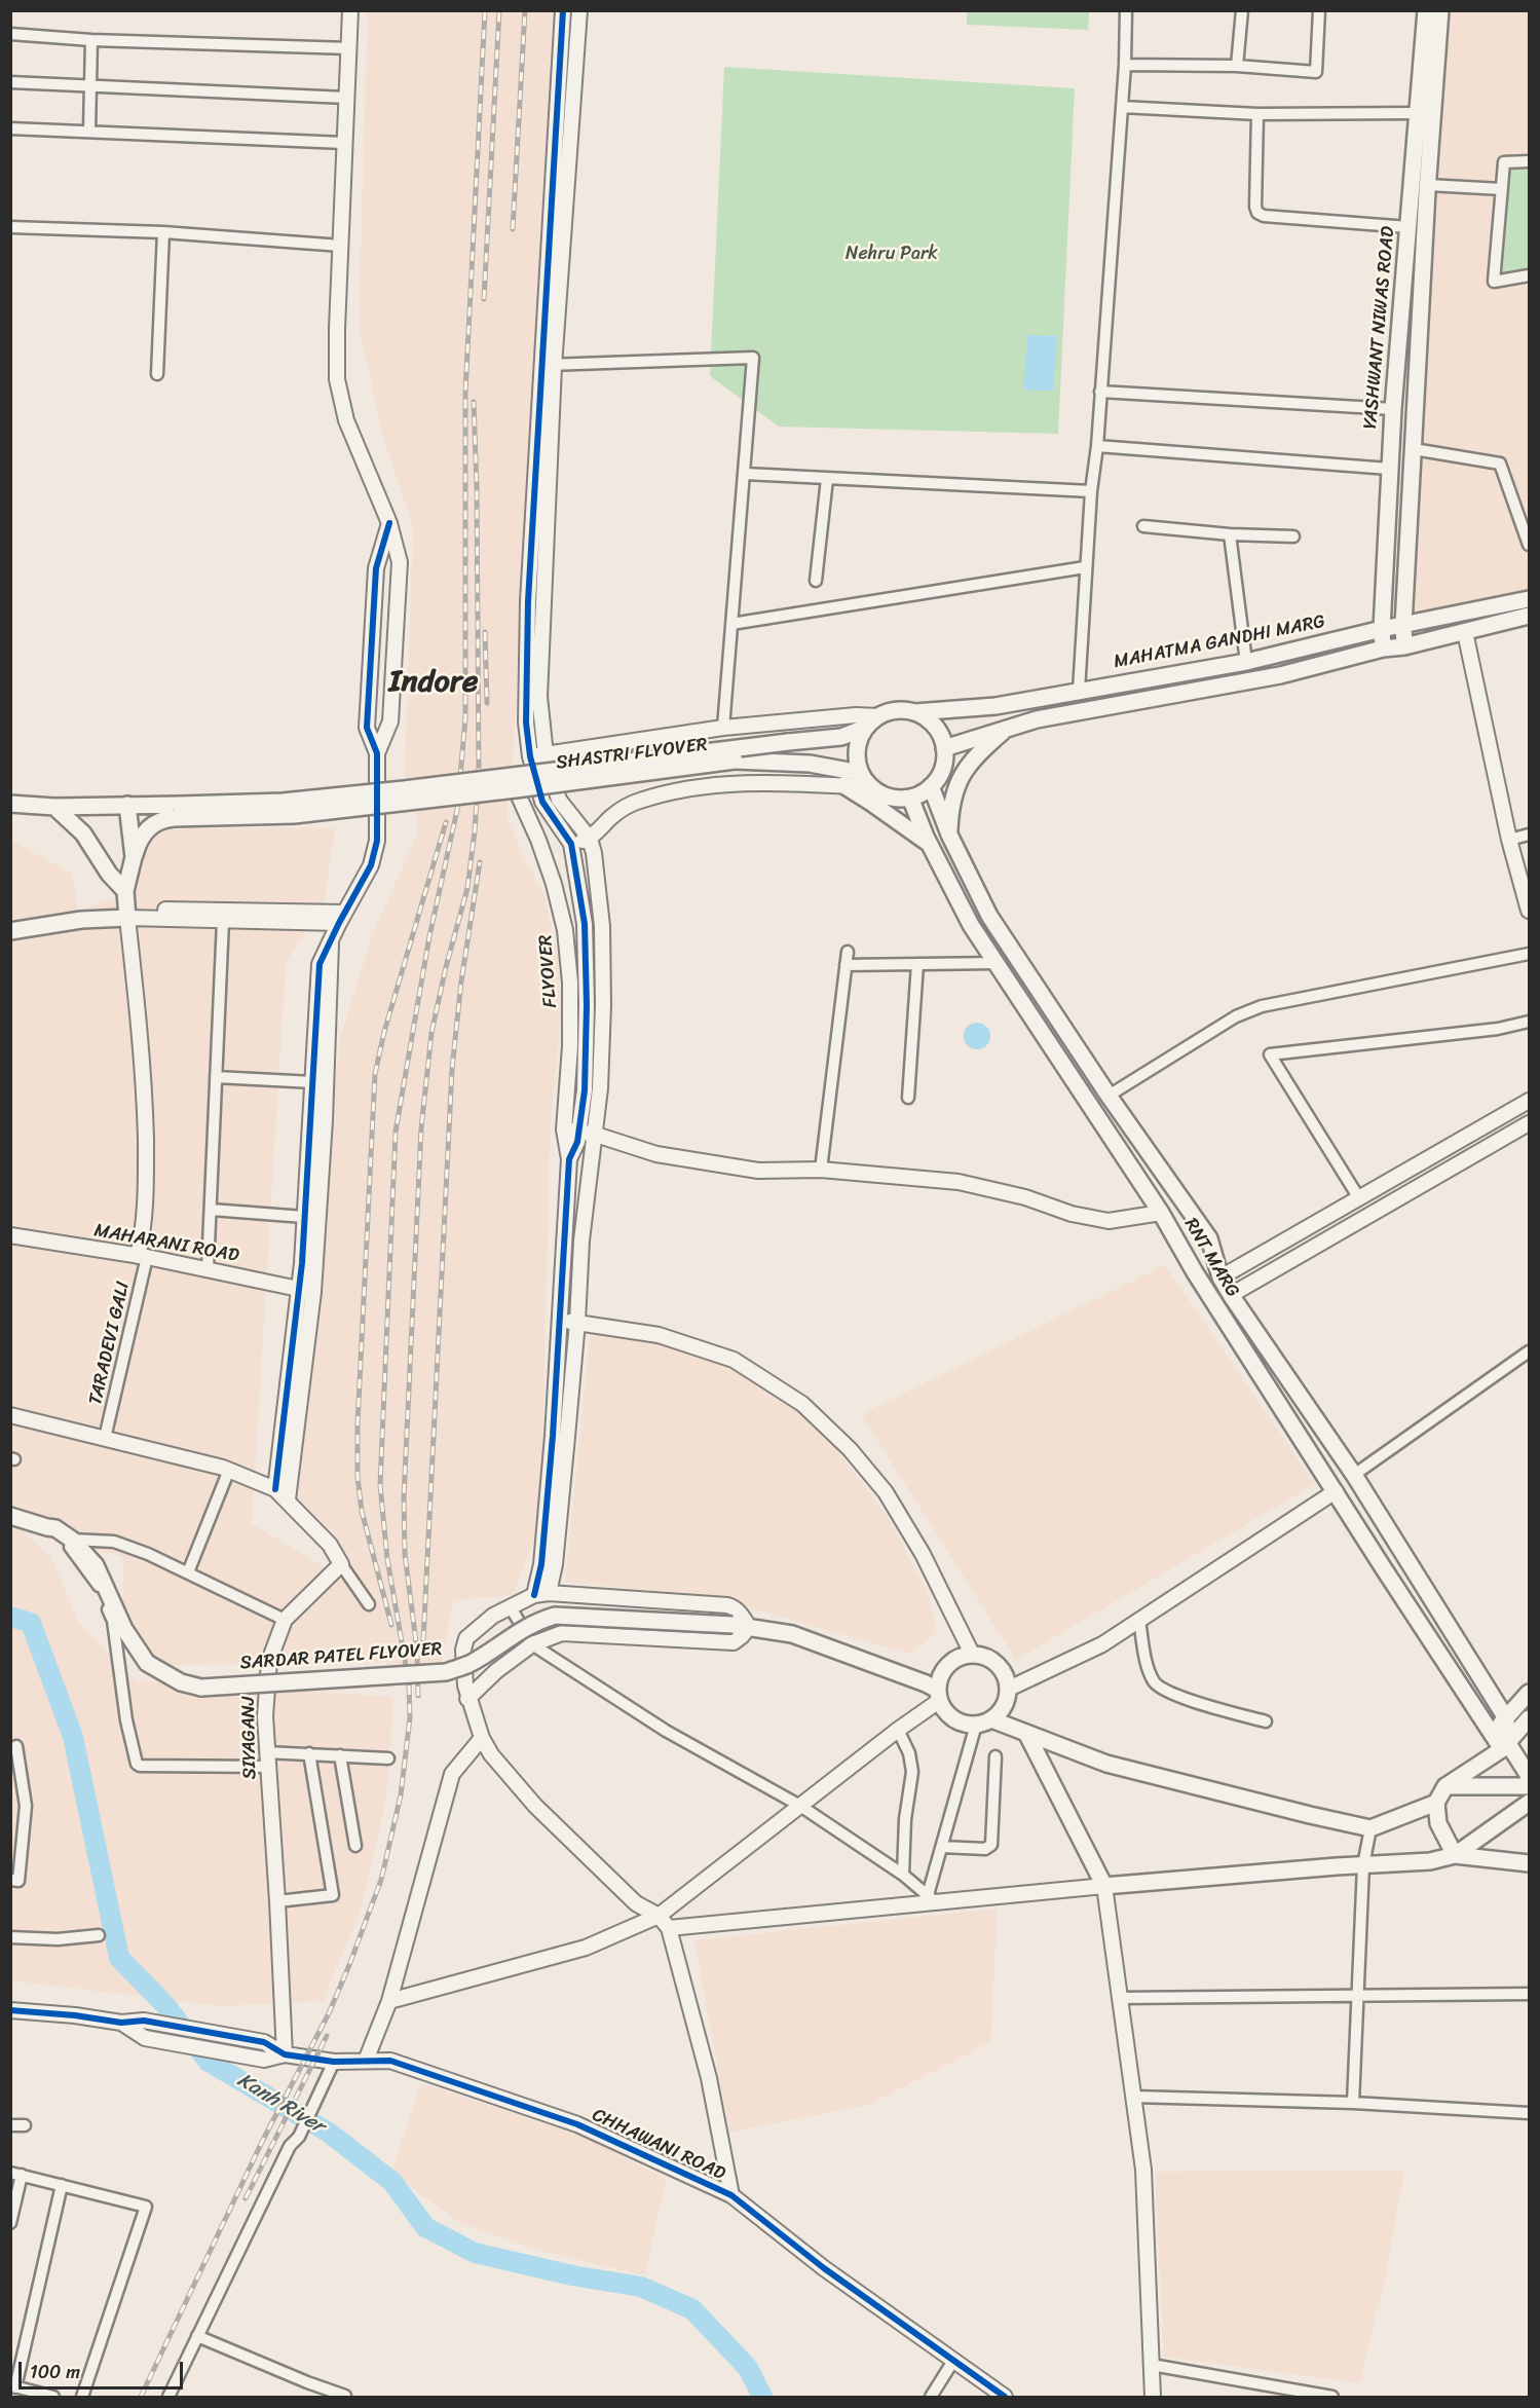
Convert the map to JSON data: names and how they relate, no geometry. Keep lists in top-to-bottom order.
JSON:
{
  "streets": {
    "main road": [
      "YASHWANT NIWAS ROAD",
      "MAHATMA GANDHI MARG",
      "SHASTRI FLYOVER",
      "RNT MARG",
      "SARDAR PATEL FLYOVER"
    ],
    "street": [
      "FLYOVER",
      "MAHARANI ROAD",
      "TARADEVI GALI",
      "SIYAGANJ",
      "CHHAWANI ROAD"
    ]
  },
  "crossings": [
    ["YASHWANT NIWAS ROAD", "MAHATMA GANDHI MARG"],
    ["MAHATMA GANDHI MARG", "SHASTRI FLYOVER"],
    ["MAHATMA GANDHI MARG", "RNT MARG"],
    ["SHASTRI FLYOVER", "FLYOVER"],
    ["SHASTRI FLYOVER", "RNT MARG"],
    ["MAHARANI ROAD", "TARADEVI GALI"],
    ["SIYAGANJ", "CHHAWANI ROAD"]
  ],
  "districts": ["Indore"],
  "water": ["Kanh River"],
  "parks": ["Nehru Park"],
  "scale_bar": "100 m"
}
